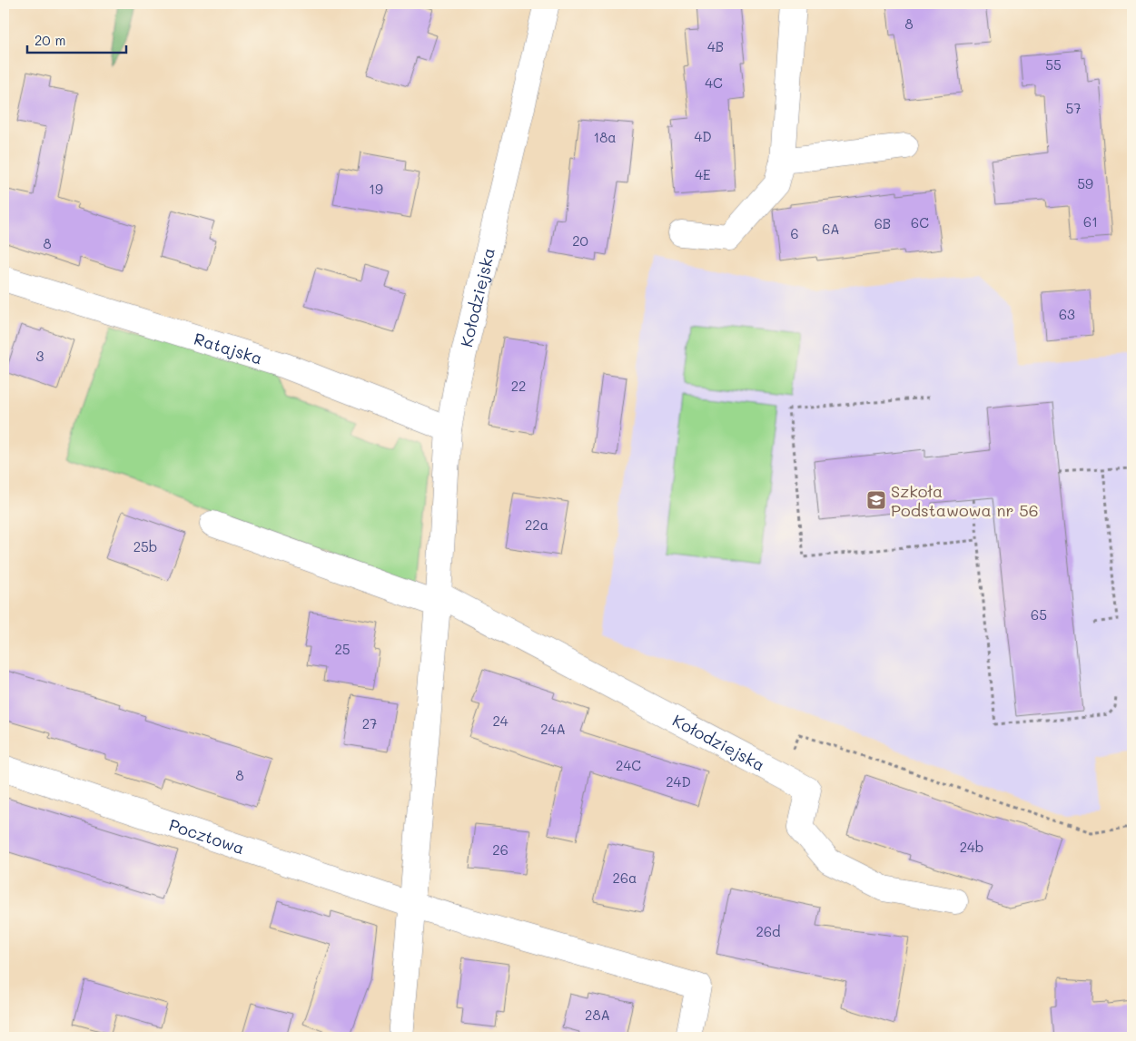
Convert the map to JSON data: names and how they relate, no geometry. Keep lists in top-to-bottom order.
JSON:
{
  "streets": {
    "street": ["Kołodziejska", "Ratajska", "Pocztowa"]
  },
  "crossings": [
    ["Kołodziejska", "Ratajska"],
    ["Kołodziejska", "Pocztowa"]
  ],
  "places": {
    "school or university": ["Szkoła Podstawowa nr 56"]
  },
  "house_numbers": [
    "8",
    "4B",
    "55",
    "4C",
    "57",
    "4D",
    "18a",
    "4E",
    "59",
    "19",
    "61",
    "6C",
    "6B",
    "6A",
    "6",
    "20",
    "8",
    "63",
    "3",
    "22",
    "22a",
    "25b",
    "65",
    "25",
    "24",
    "27",
    "24A",
    "24C",
    "8",
    "24D",
    "24b",
    "26",
    "26a",
    "26d",
    "28A"
  ],
  "scale_bar": "20 m"
}
